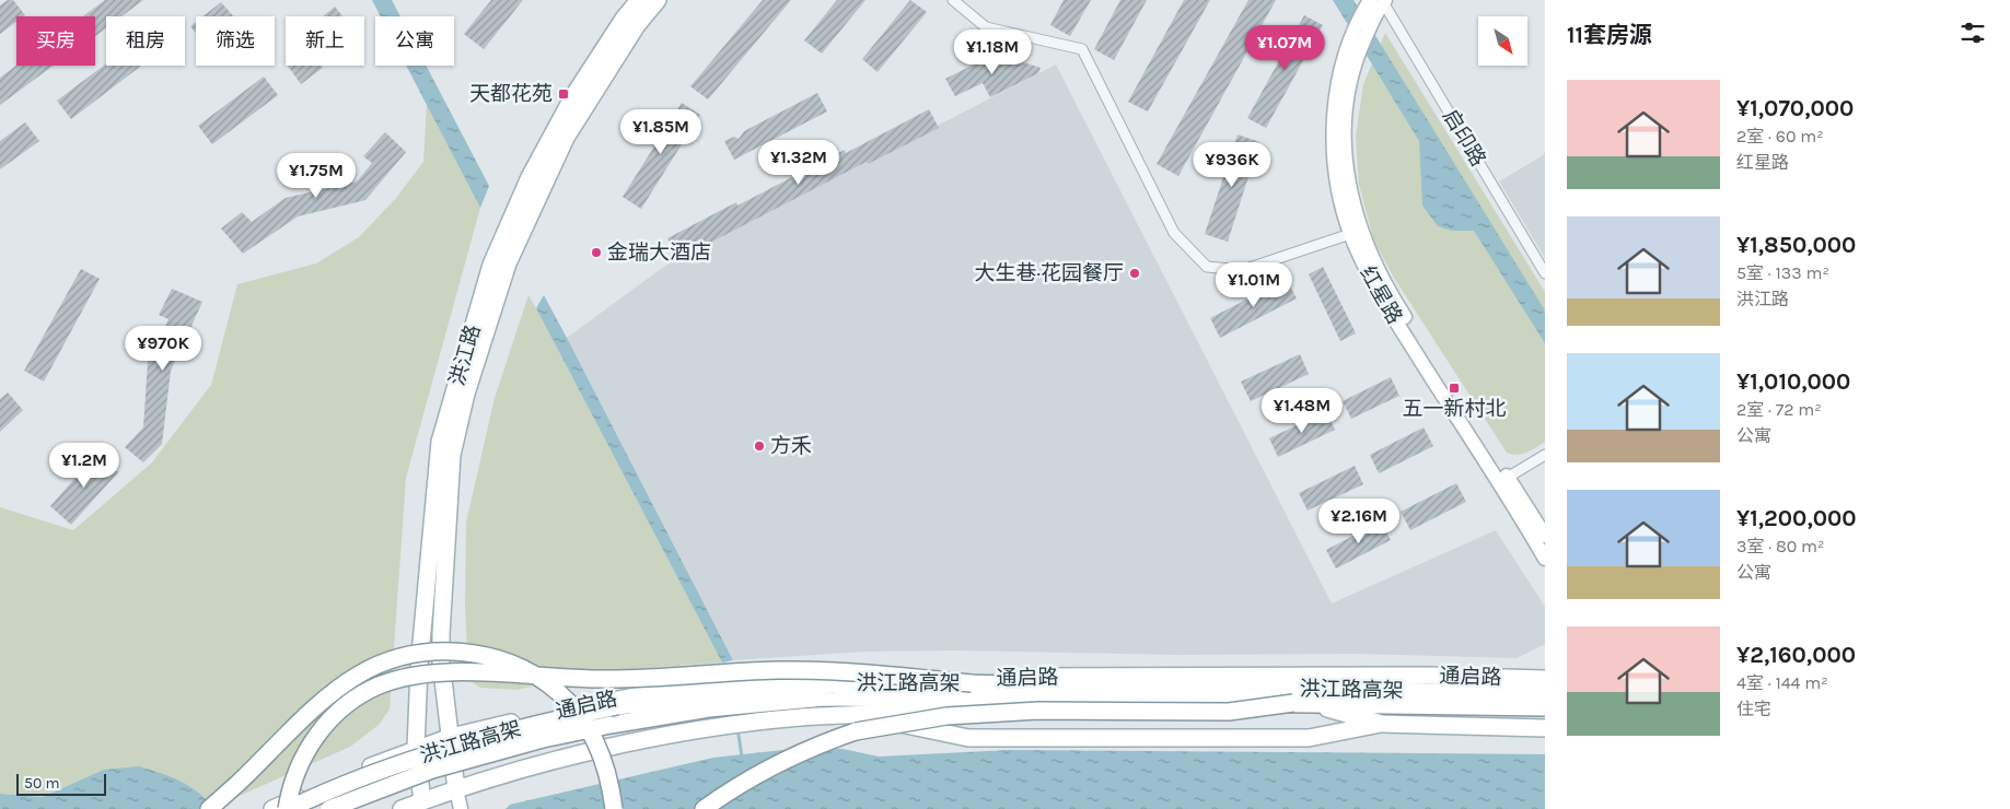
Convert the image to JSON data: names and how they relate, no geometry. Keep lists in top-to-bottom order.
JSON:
{
  "streets": {
    "main road": [
      "红星路",
      "洪江路",
      "通启路",
      "洪江路高架"
    ],
    "street": ["启印路"]
  },
  "crossings": [
    ["启印路", "红星路"],
    ["洪江路", "通启路"]
  ],
  "places": {
    "transit": ["天都花苑", "五一新村北"],
    "other": ["金瑞大酒店", "大生巷·花园餐厅", "方禾"]
  },
  "scale_bar": "50 m",
  "north": "bottom right",
  "page": {
    "heading": "11套房源",
    "chip": [
      "买房",
      "租房",
      "筛选",
      "新上",
      "公寓"
    ],
    "price": [
      "¥1.07M",
      "¥1.18M",
      "¥1.85M",
      "¥1.32M",
      "¥936K",
      "¥1.75M",
      "¥1.01M",
      "¥970K",
      "¥1.48M",
      "¥1.2M",
      "¥2.16M"
    ],
    "list": [
      {
        "name": "¥1,070,000",
        "note": "2室 · 60 m² · 红星路"
      },
      {
        "name": "¥1,850,000",
        "note": "5室 · 133 m² · 洪江路"
      },
      {
        "name": "¥1,010,000",
        "note": "2室 · 72 m² · 公寓"
      },
      {
        "name": "¥1,200,000",
        "note": "3室 · 80 m² · 公寓"
      },
      {
        "name": "¥2,160,000",
        "note": "4室 · 144 m² · 住宅"
      }
    ],
    "scale": "50 m"
  }
}
